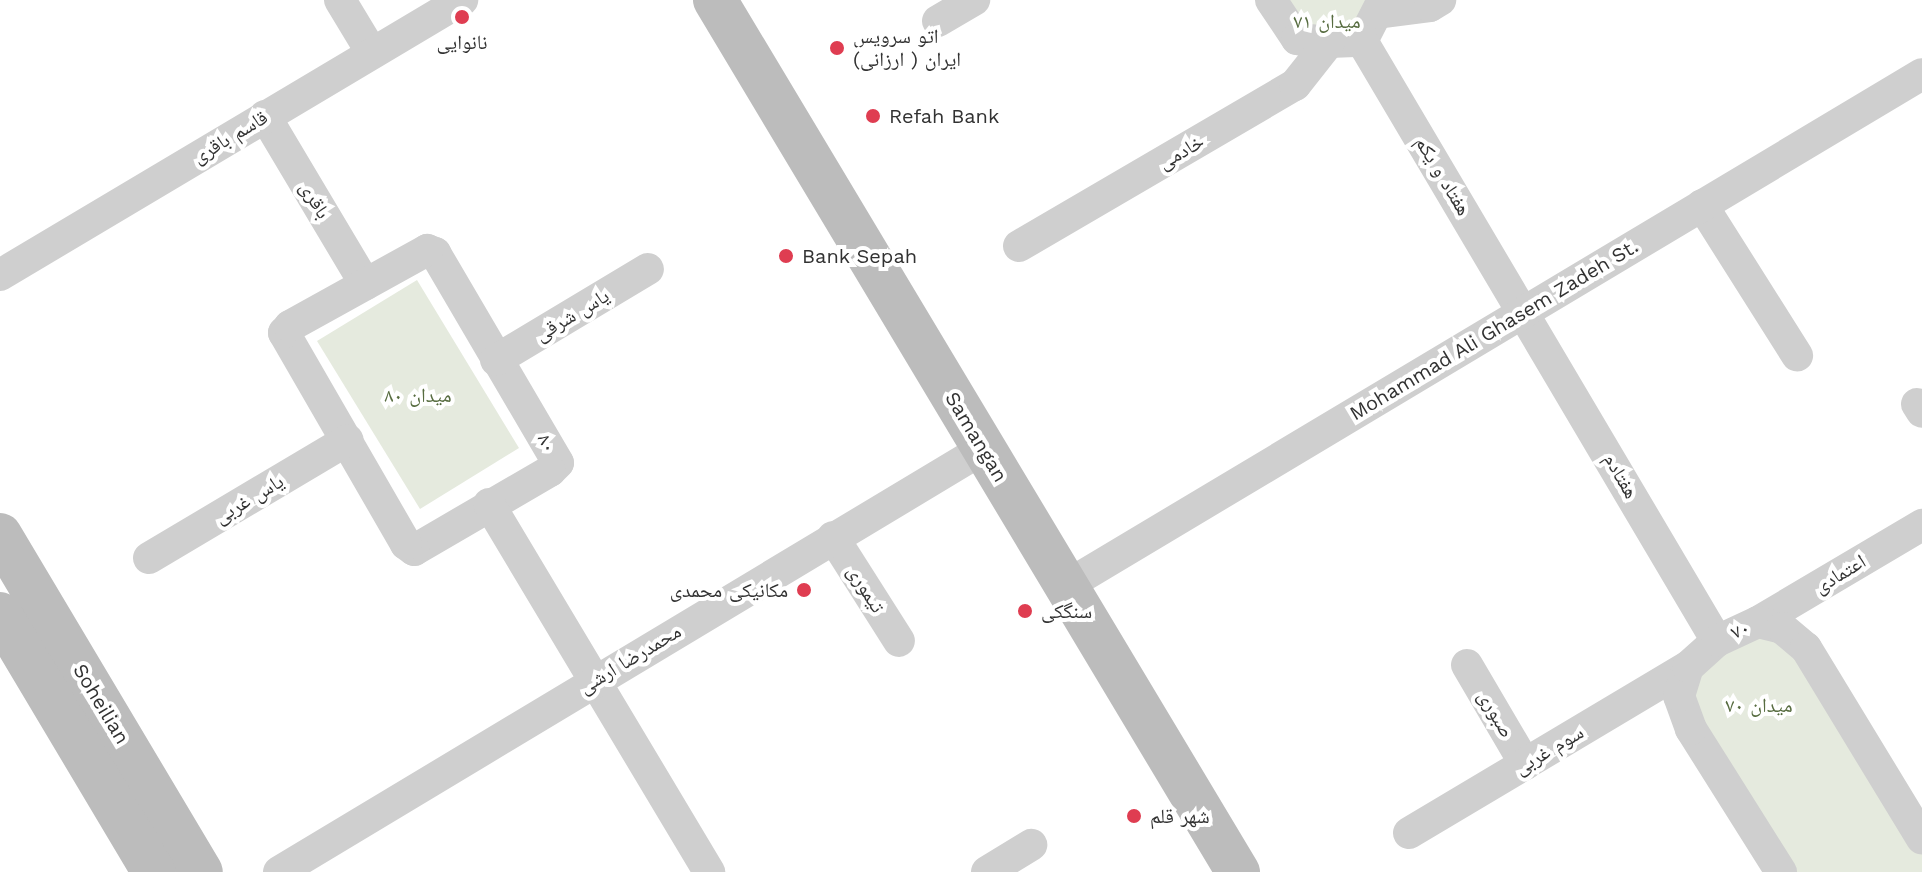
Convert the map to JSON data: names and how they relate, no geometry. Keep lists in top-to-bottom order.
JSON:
{
  "streets": {
    "main road": ["Samangan", "Soheilian"],
    "street": [
      "قاسم باقری",
      "خادمی",
      "هفتاد و یکم",
      "باقری",
      "یاس شرقی",
      "Mohammad Ali Ghasem Zadeh St.",
      "۸۰",
      "هفتادم",
      "یاس غربی",
      "اعتمادی",
      "تیموری",
      "۷۰",
      "محمدرضا ارشی",
      "صبوری",
      "سوم غربی"
    ]
  },
  "crossings": [
    ["قاسم باقری", "باقری"],
    ["هفتاد و یکم", "Mohammad Ali Ghasem Zadeh St."],
    ["هفتاد و یکم", "هفتادم"],
    ["باقری", "۸۰"],
    ["یاس شرقی", "۸۰"],
    ["Mohammad Ali Ghasem Zadeh St.", "Samangan"],
    ["Mohammad Ali Ghasem Zadeh St.", "هفتادم"],
    ["Samangan", "محمدرضا ارشی"],
    ["۸۰", "یاس غربی"],
    ["هفتادم", "۷۰"],
    ["اعتمادی", "۷۰"],
    ["تیموری", "محمدرضا ارشی"],
    ["۷۰", "سوم غربی"],
    ["صبوری", "سوم غربی"]
  ],
  "parks": ["میدان ۷۱", "میدان ۸۰", "میدان ۷۰"],
  "places": [
    "نانوایی",
    "اتو سرویس ایران ( ارزانی)",
    "Refah Bank",
    "Bank Sepah",
    "مکانیکی محمدی",
    "سنگکی",
    "شهر قلم"
  ]
}
